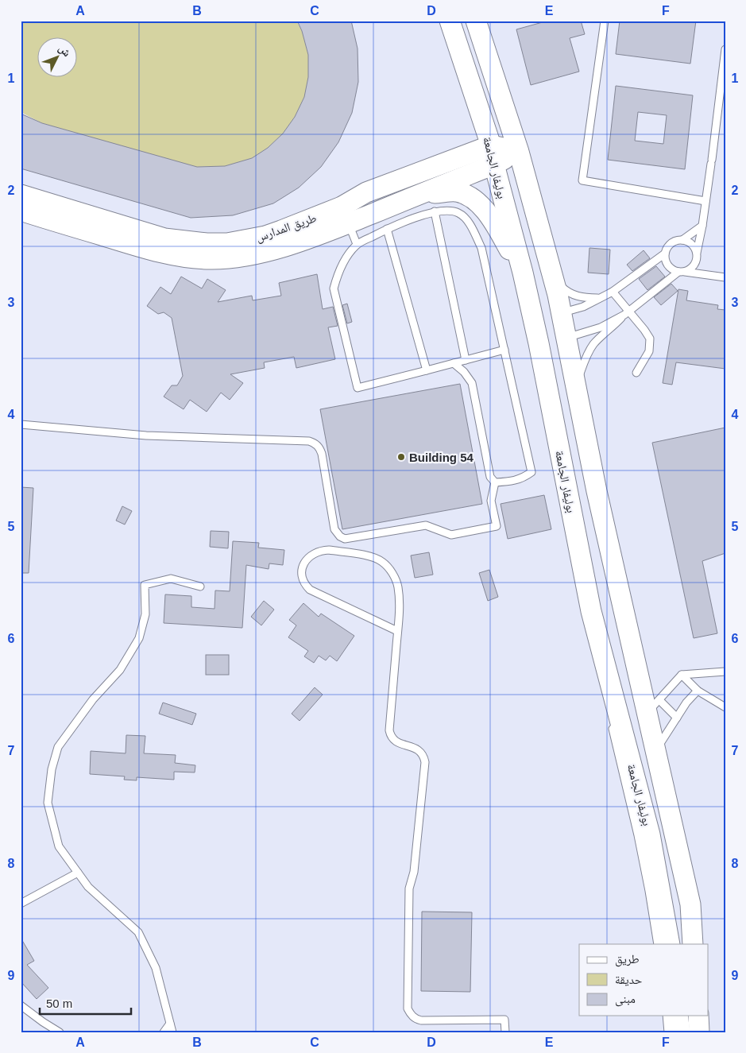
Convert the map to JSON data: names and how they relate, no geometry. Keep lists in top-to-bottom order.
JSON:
{
  "streets": {
    "street": ["بوليفار الجامعة", "طريق المدارس"]
  },
  "crossings": [
    ["بوليفار الجامعة", "طريق المدارس"]
  ],
  "places": ["Building 54"],
  "legend": ["طريق", "حديقة", "مبنى"],
  "scale_bar": "50 m",
  "north": "top right",
  "grid": {
    "columns": [
      "A",
      "B",
      "C",
      "D",
      "E",
      "F"
    ],
    "rows": [
      "1",
      "2",
      "3",
      "4",
      "5",
      "6",
      "7",
      "8",
      "9"
    ]
  }
}
